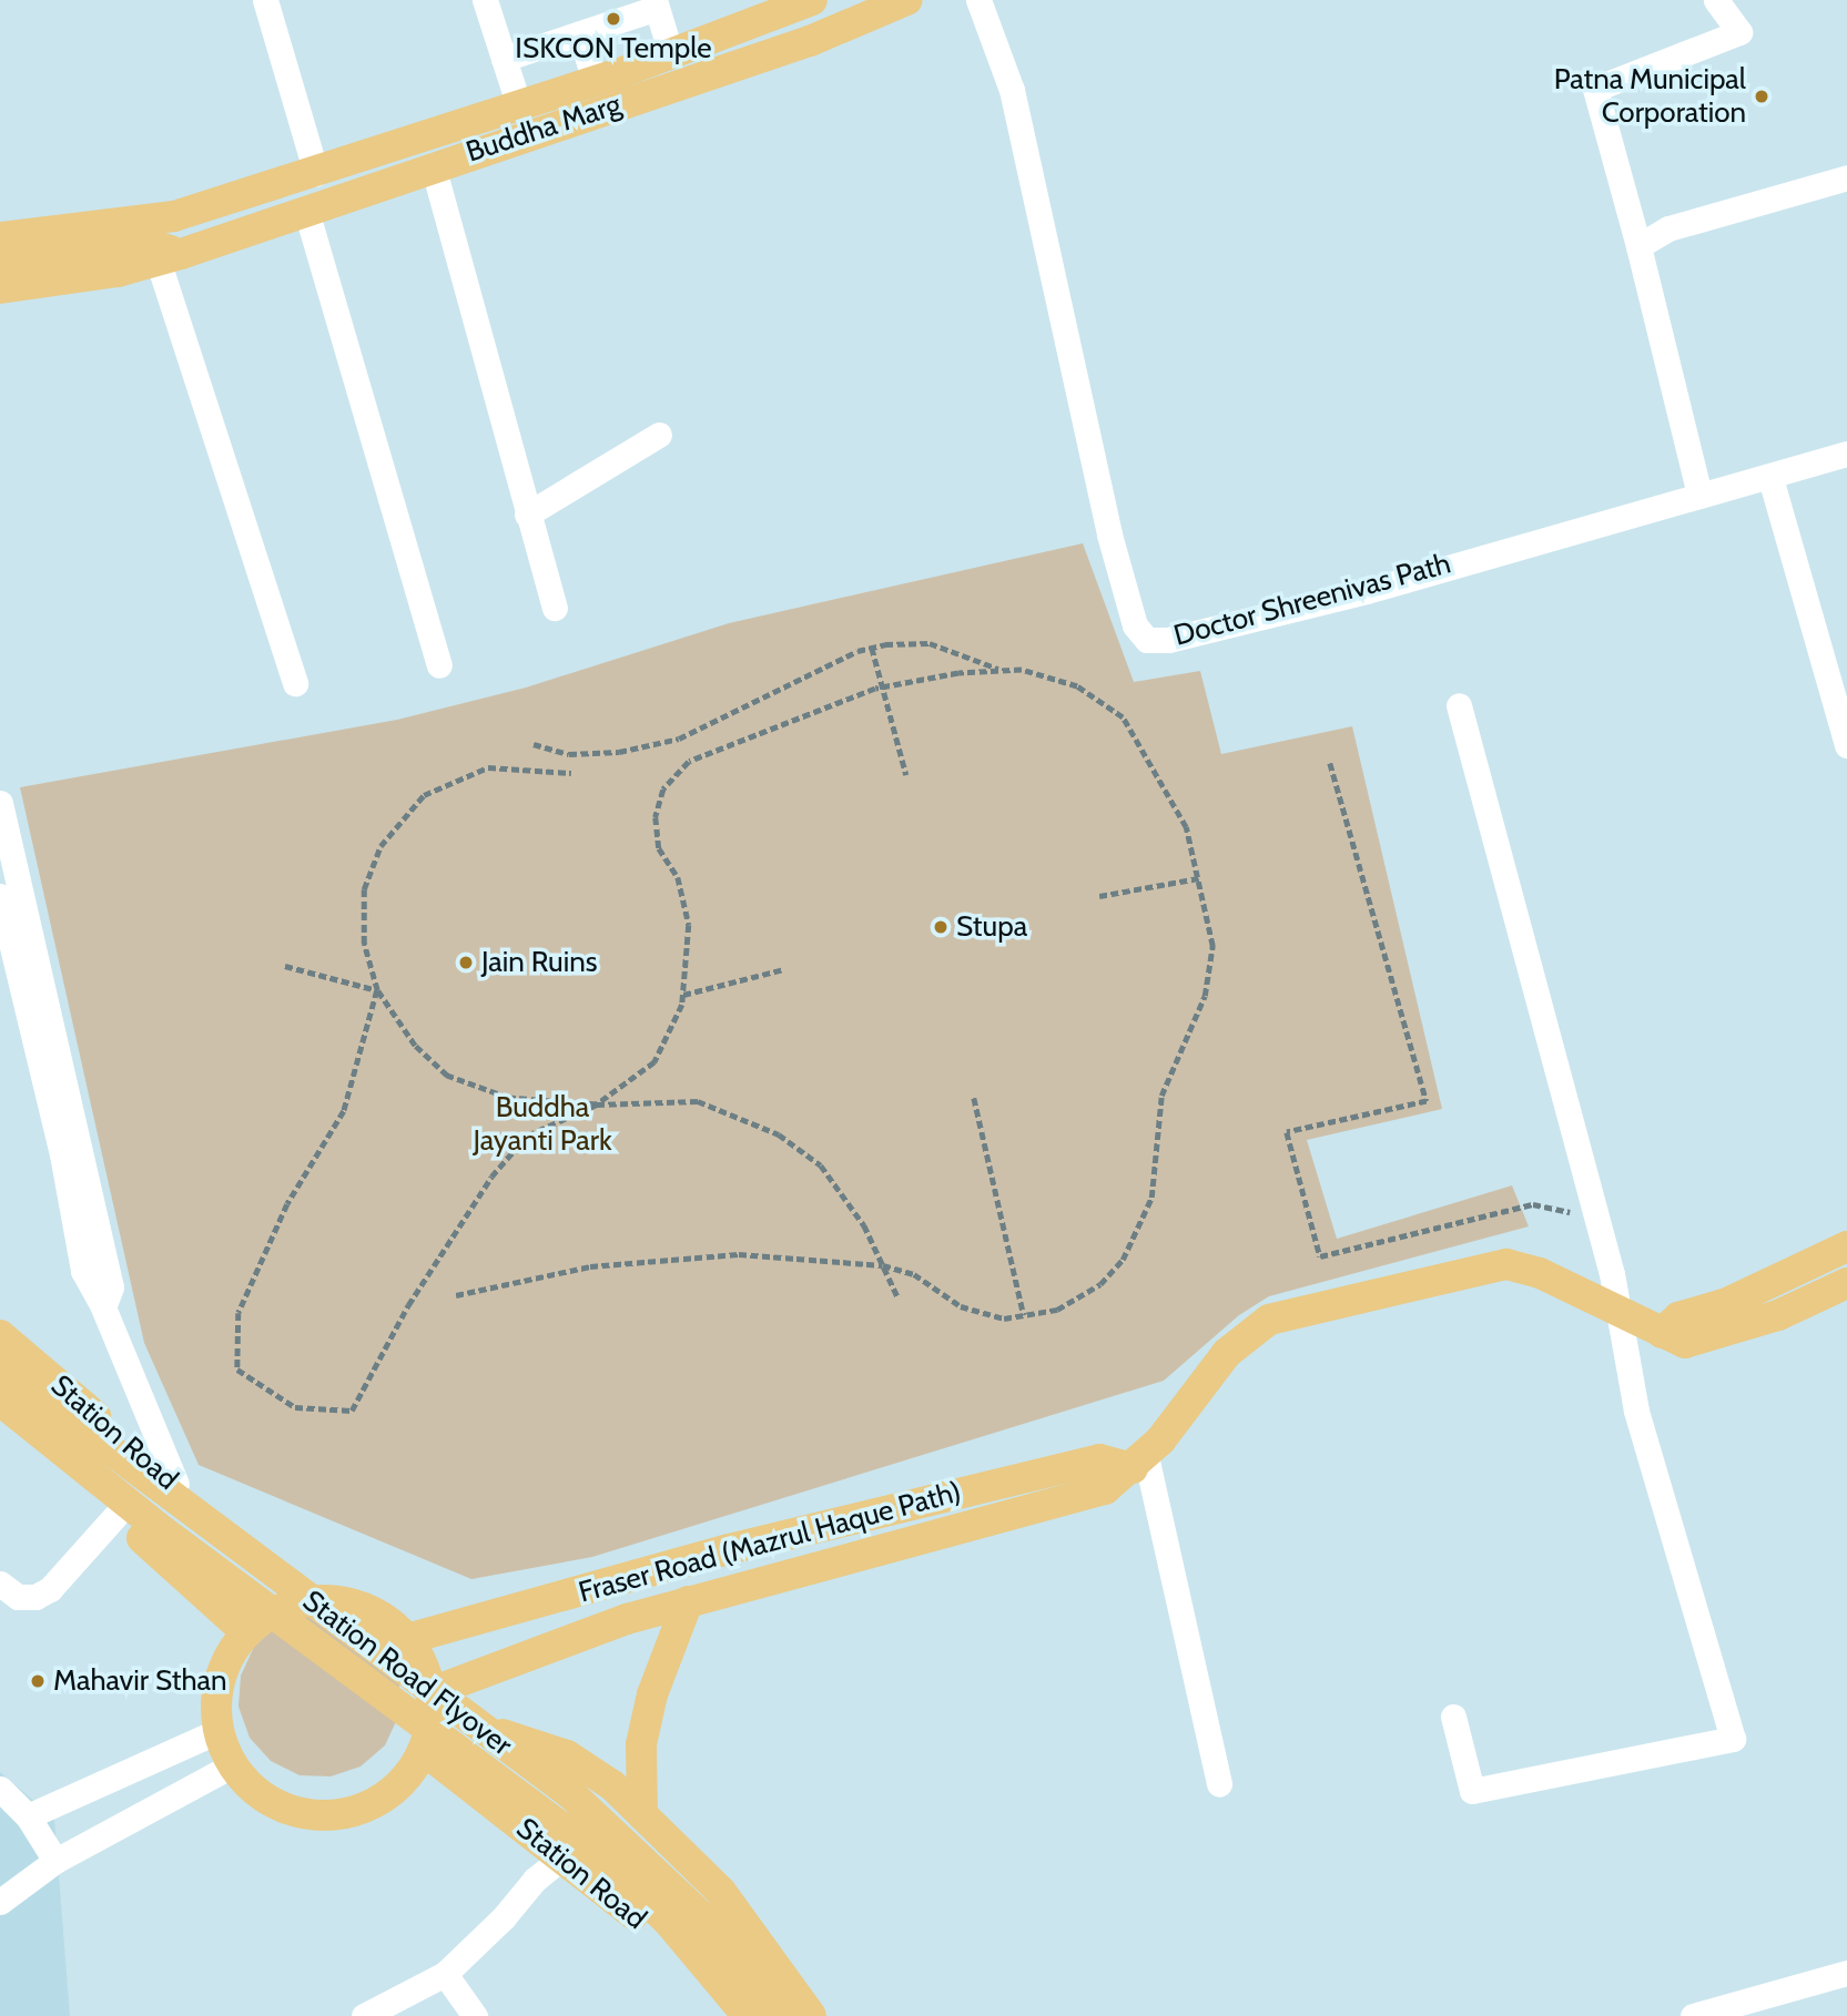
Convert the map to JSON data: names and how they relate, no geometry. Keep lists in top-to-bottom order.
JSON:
{
  "streets": {
    "main road": [
      "Buddha Marg",
      "Station Road",
      "Fraser Road (Mazrul Haque Path)",
      "Station Road Flyover"
    ],
    "street": ["Doctor Shreenivas Path"]
  },
  "crossings": [
    ["Station Road", "Fraser Road (Mazrul Haque Path)"]
  ],
  "parks": ["Buddha Jayanti Park"],
  "places": [
    "ISKCON Temple",
    "Patna Municipal Corporation",
    "Stupa",
    "Jain Ruins",
    "Mahavir Sthan"
  ]
}
